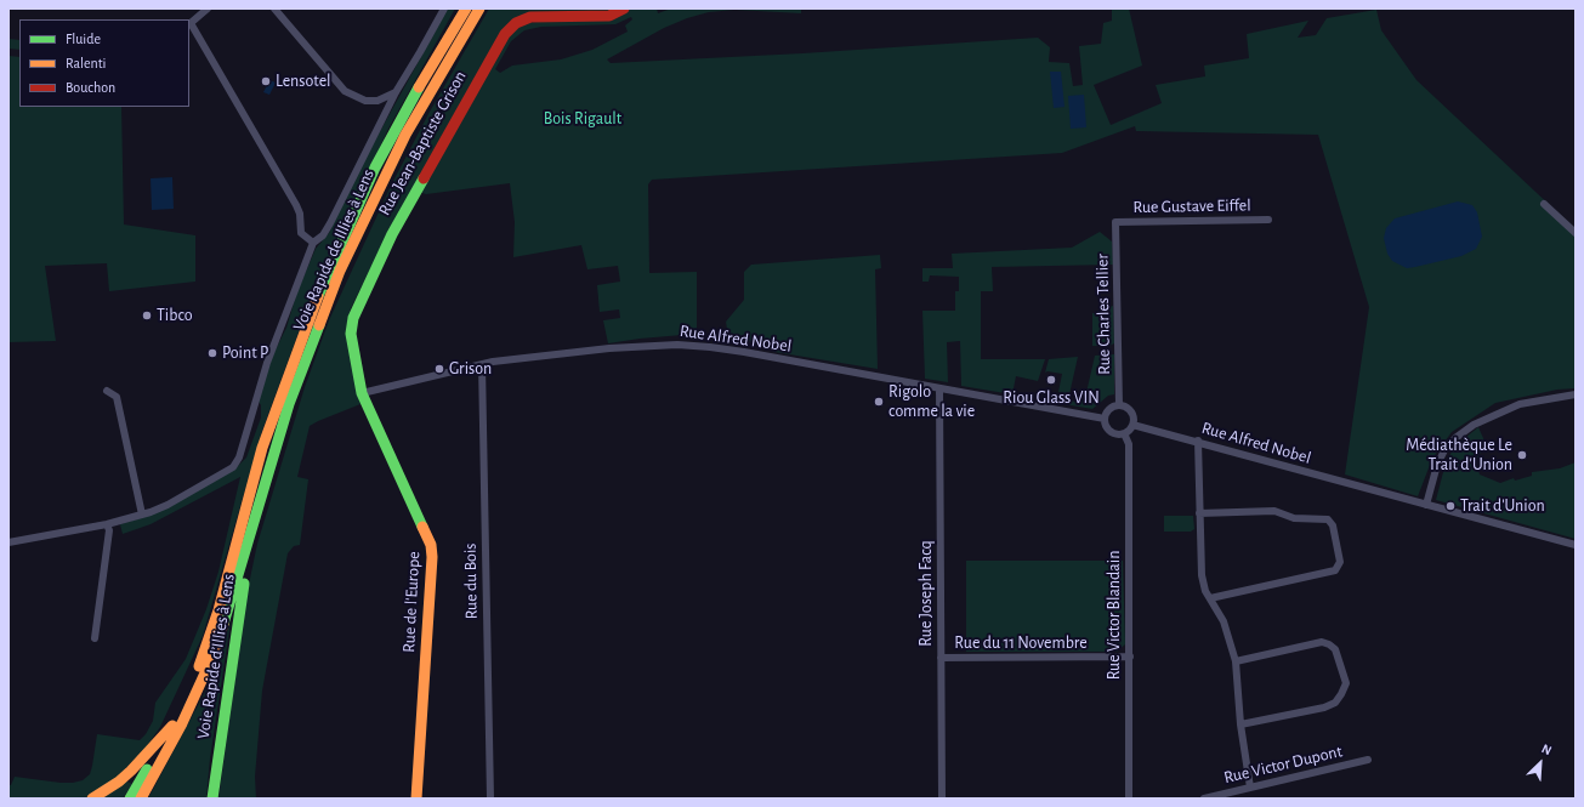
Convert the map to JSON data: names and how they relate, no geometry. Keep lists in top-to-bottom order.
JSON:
{
  "streets": {
    "main road": [
      "Rue Jean-Baptiste Grison",
      "Voie Rapide de Illies à Lens",
      "Rue de l'Europe",
      "Voie Rapide d’Illies à Lens"
    ],
    "street": [
      "Rue Gustave Eiffel",
      "Rue Charles Tellier",
      "Rue Alfred Nobel",
      "Rue du Bois",
      "Rue Joseph Facq",
      "Rue Victor Blandain",
      "Rue du 11 Novembre",
      "Rue Victor Dupont"
    ]
  },
  "crossings": [
    ["Rue Jean-Baptiste Grison", "Rue Alfred Nobel"],
    ["Rue Jean-Baptiste Grison", "Rue de l'Europe"],
    ["Rue Gustave Eiffel", "Rue Charles Tellier"],
    ["Voie Rapide de Illies à Lens", "Voie Rapide d’Illies à Lens"],
    ["Rue Charles Tellier", "Rue Alfred Nobel"],
    ["Rue Charles Tellier", "Rue Victor Blandain"],
    ["Rue Alfred Nobel", "Rue du Bois"],
    ["Rue Alfred Nobel", "Rue Joseph Facq"],
    ["Rue Alfred Nobel", "Rue de l'Europe"],
    ["Rue Alfred Nobel", "Rue Victor Blandain"],
    ["Rue Joseph Facq", "Rue du 11 Novembre"],
    ["Rue Victor Blandain", "Rue du 11 Novembre"]
  ],
  "parks": ["Bois Rigault"],
  "places": [
    "Lensotel",
    "Tibco",
    "Point P",
    "Grison",
    "Riou Glass VIN",
    "Rigolo comme la vie",
    "Médiathèque Le Trait d'Union",
    "Trait d'Union"
  ],
  "legend": ["Fluide", "Ralenti", "Bouchon"],
  "north": "top right"
}
